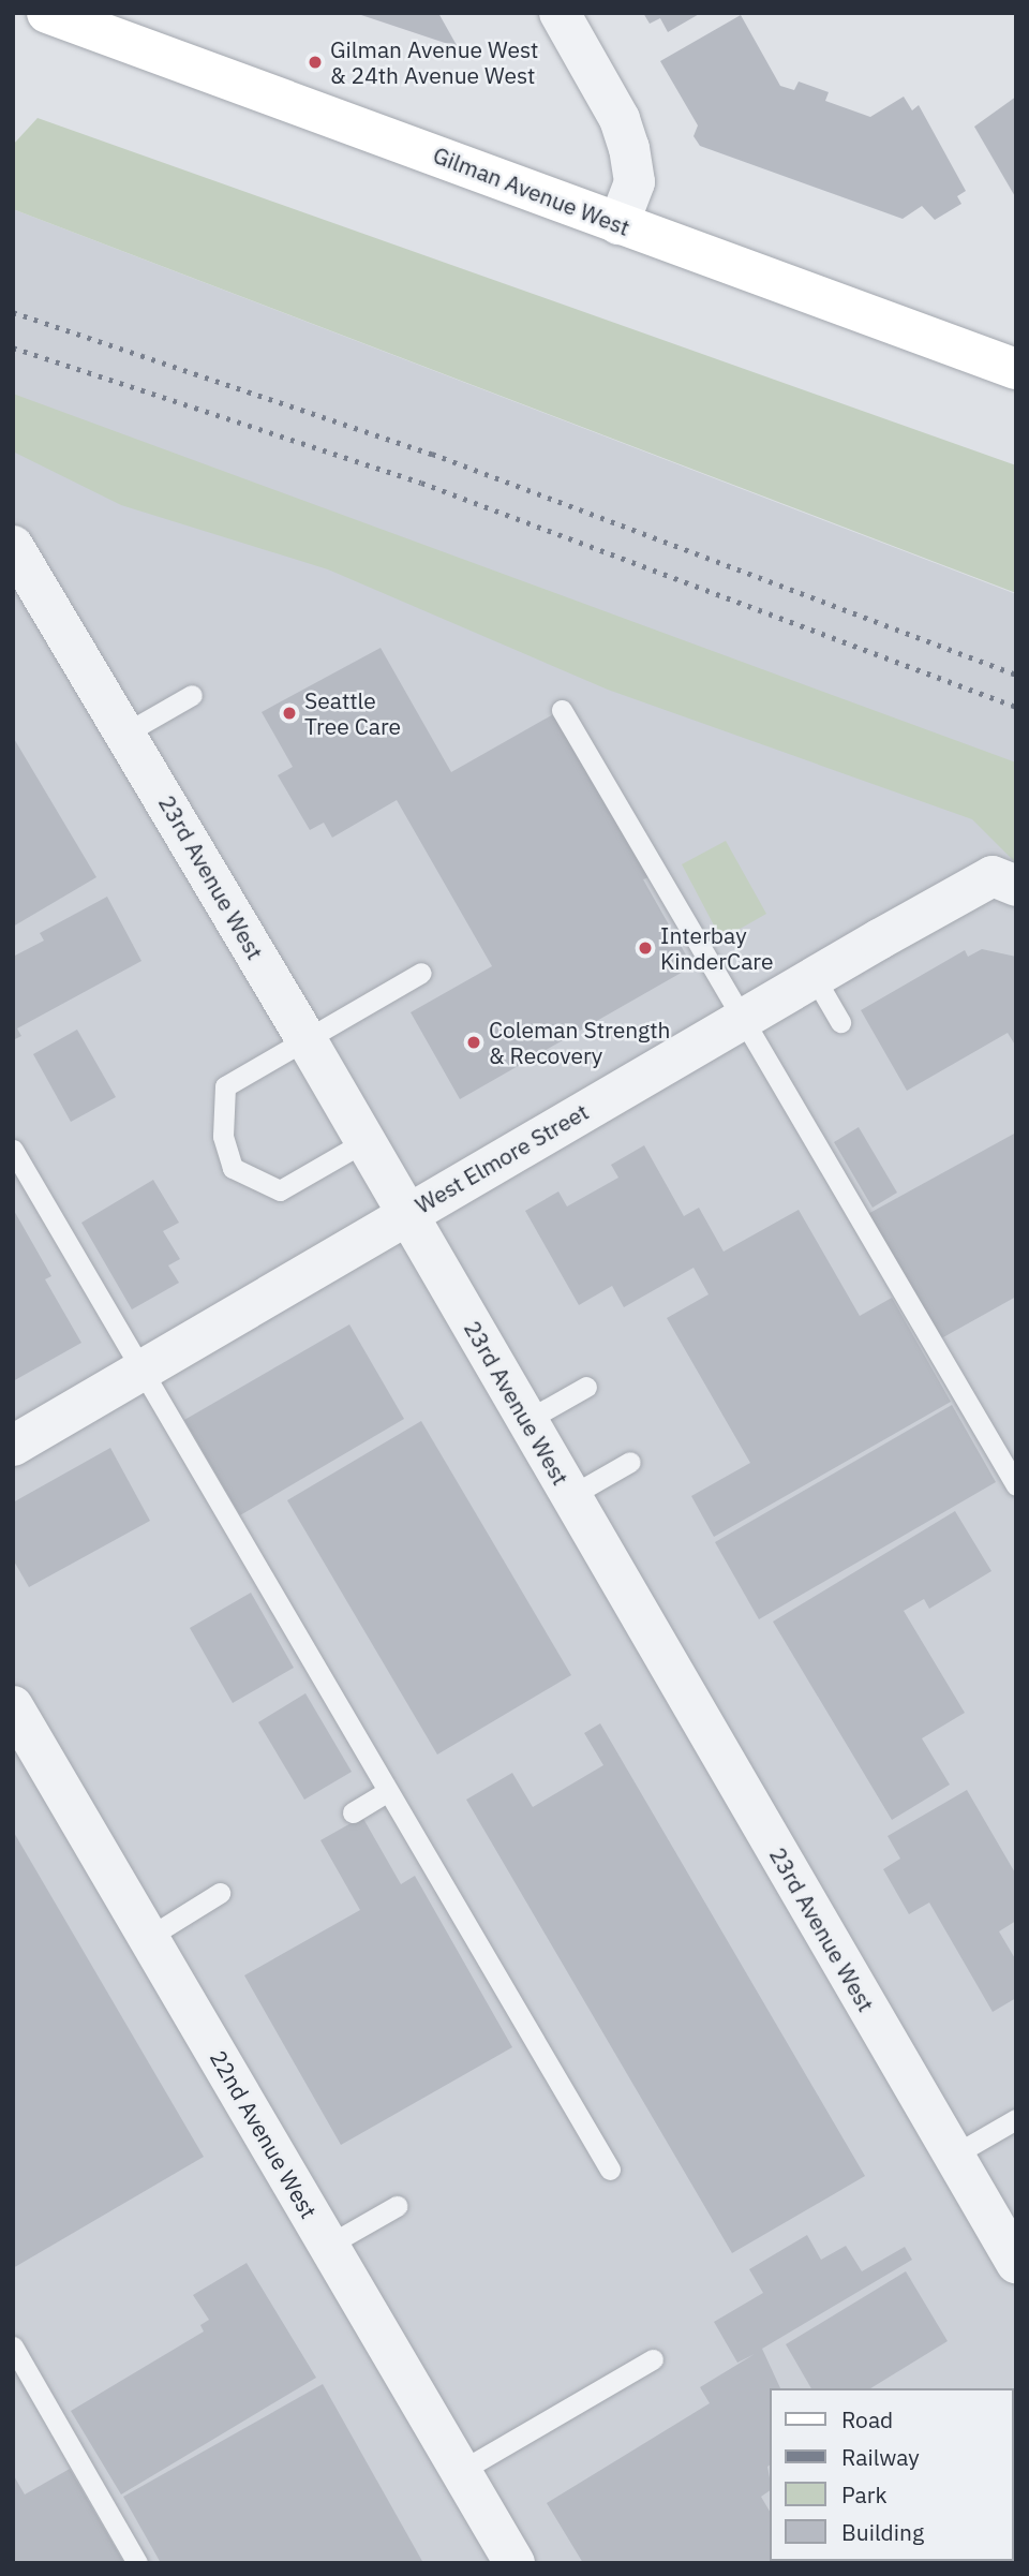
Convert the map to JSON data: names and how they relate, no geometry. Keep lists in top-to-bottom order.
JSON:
{
  "streets": {
    "main road": ["Gilman Avenue West"],
    "street": ["23rd Avenue West", "West Elmore Street", "22nd Avenue West"]
  },
  "crossings": [
    ["23rd Avenue West", "West Elmore Street"]
  ],
  "places": [
    "Gilman Avenue West & 24th Avenue West",
    "Seattle Tree Care",
    "Interbay KinderCare",
    "Coleman Strength & Recovery"
  ],
  "legend": [
    "Road",
    "Railway",
    "Park",
    "Building"
  ]
}
